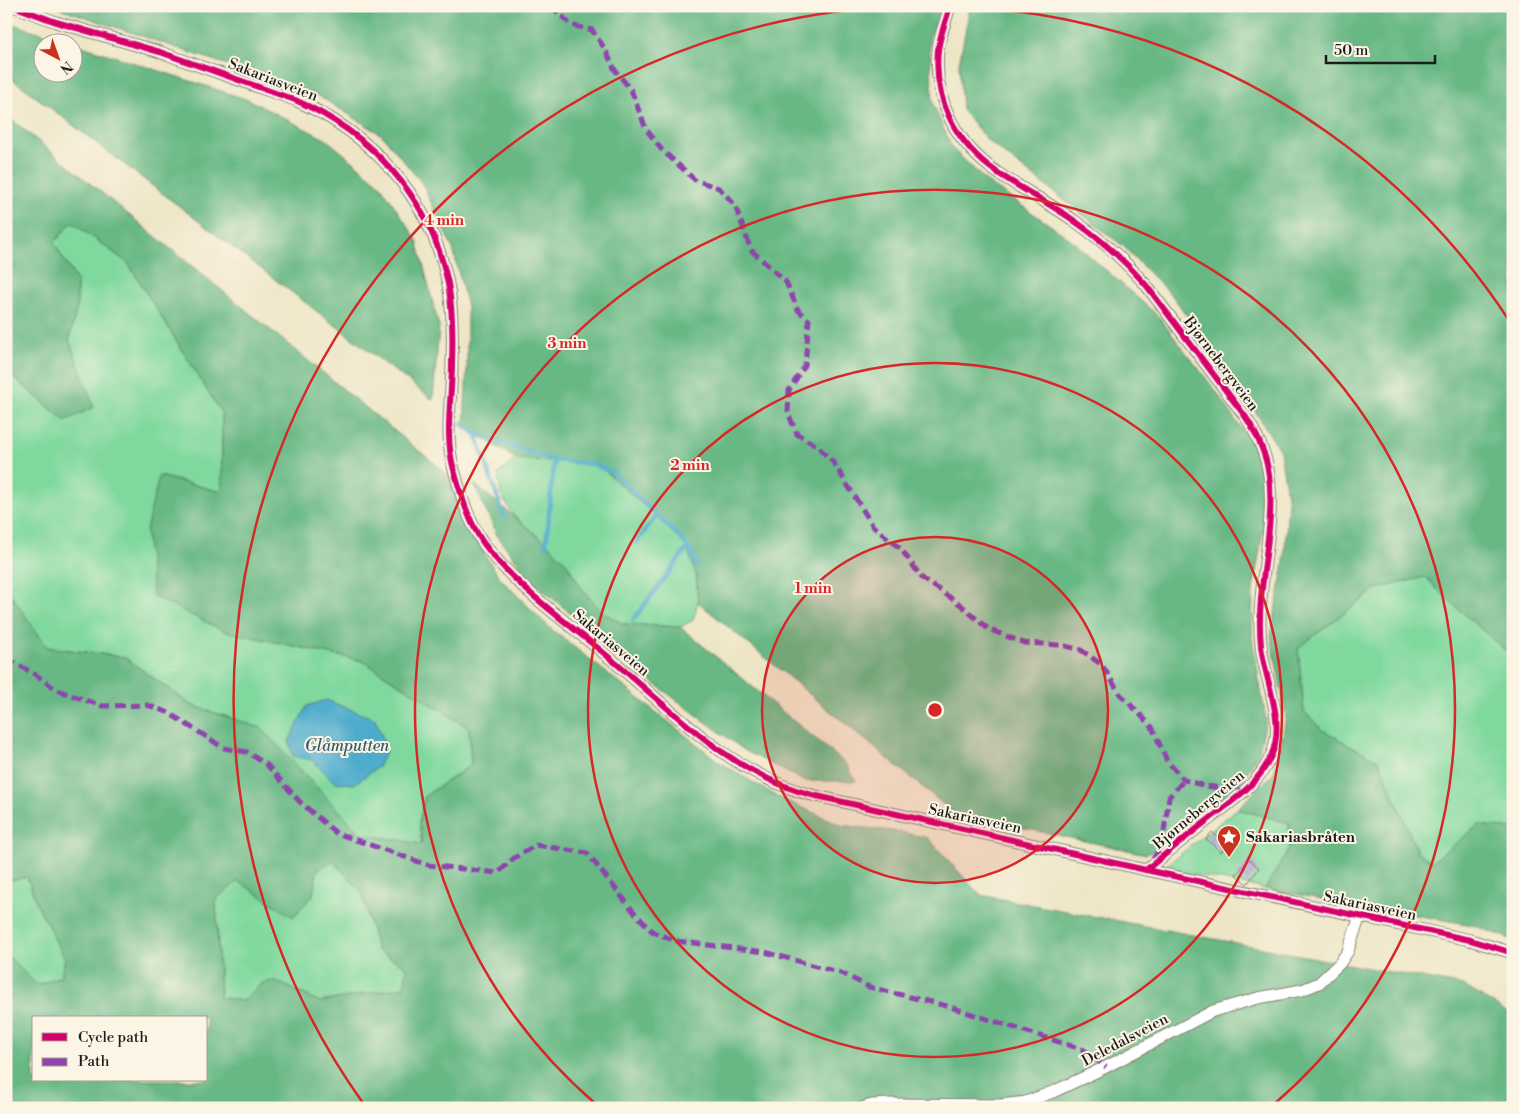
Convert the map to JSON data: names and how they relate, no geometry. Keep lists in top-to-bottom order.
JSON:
{
  "streets": {
    "street": ["Sakariasveien", "Bjørnebergveien", "Deledalsveien"]
  },
  "crossings": [
    ["Sakariasveien", "Bjørnebergveien"],
    ["Sakariasveien", "Deledalsveien"]
  ],
  "water": ["Glåmputten"],
  "places": {
    "place": ["Sakariasbråten"]
  },
  "legend": ["Cycle path", "Path"],
  "scale_bar": "50 m",
  "north": "bottom right",
  "rings": [
    "4 min",
    "3 min",
    "2 min",
    "1 min"
  ]
}
